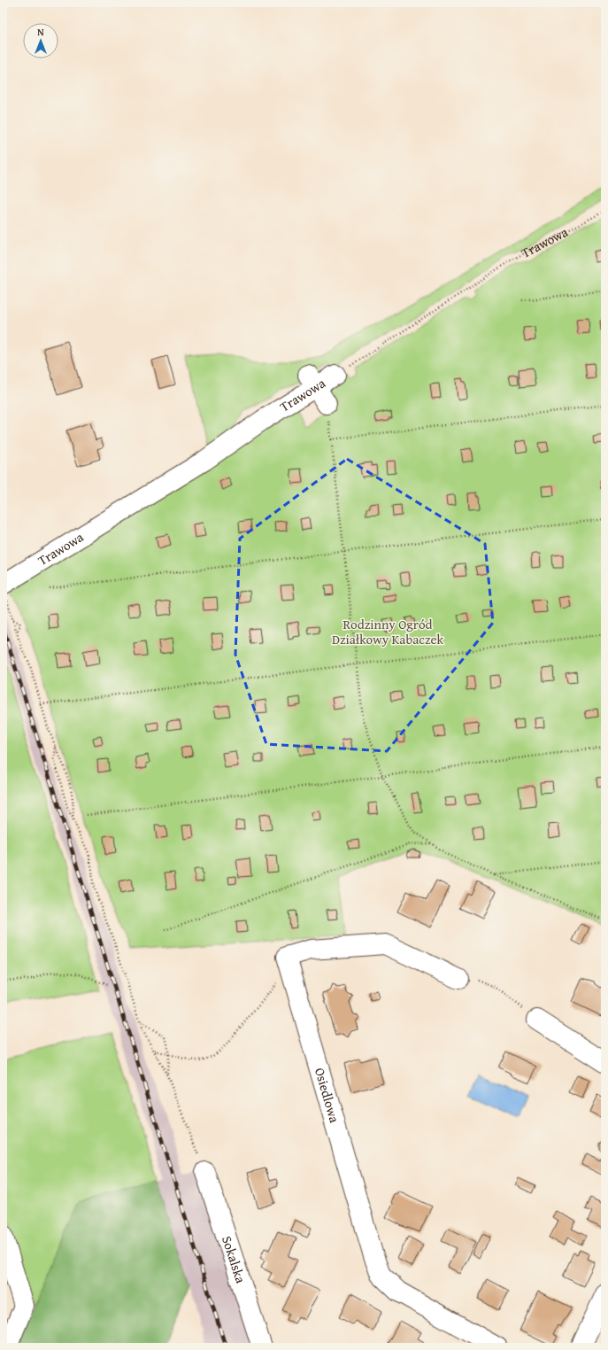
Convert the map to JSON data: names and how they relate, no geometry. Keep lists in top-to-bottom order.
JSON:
{
  "streets": {
    "street": ["Trawowa", "Osiedlowa", "Sokalska"]
  },
  "parks": ["Rodzinny Ogród Działkowy Kabaczek"],
  "north": "top"
}
